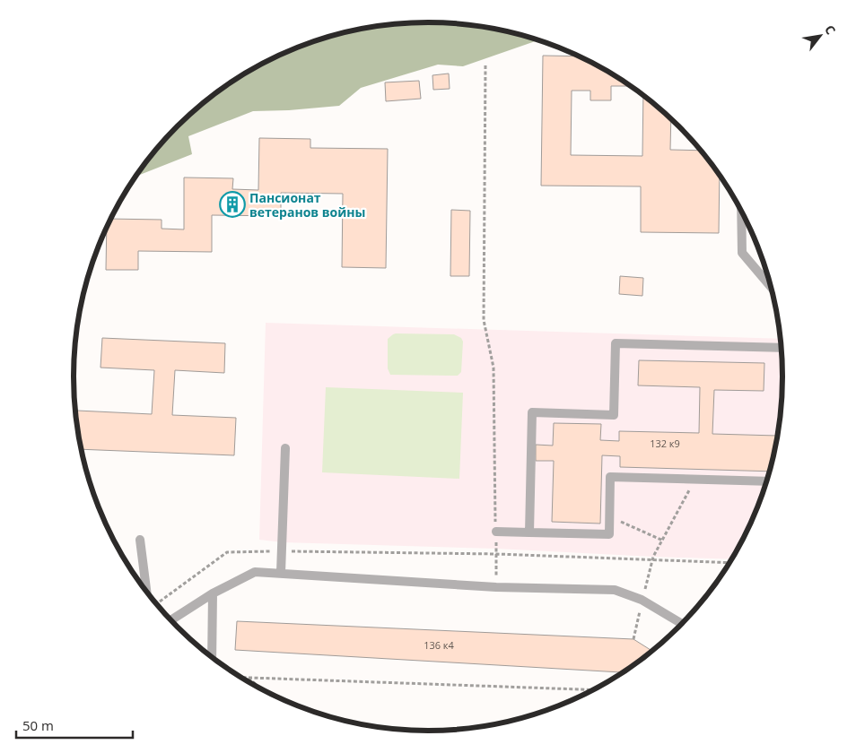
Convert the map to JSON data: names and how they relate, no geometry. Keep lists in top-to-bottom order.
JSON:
{
  "places": {
    "building": ["Пансионат ветеранов войны"]
  },
  "house_numbers": ["132 к9", "136 к4"],
  "scale_bar": "50 m",
  "north": "top right"
}
